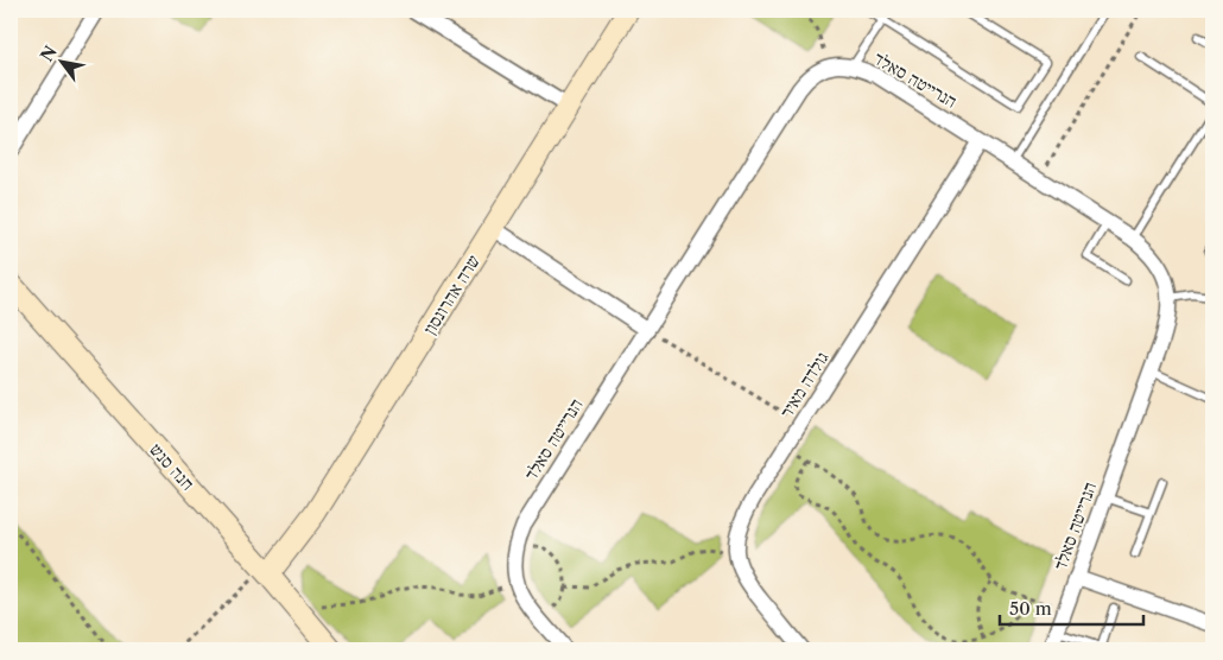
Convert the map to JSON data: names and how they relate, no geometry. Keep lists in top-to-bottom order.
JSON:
{
  "streets": {
    "street": [
      "הנרייטה סאלד",
      "שרה אהרונסון",
      "גולדה מאיר",
      "חנה סנש"
    ]
  },
  "crossings": [
    ["הנרייטה סאלד", "גולדה מאיר"],
    ["שרה אהרונסון", "חנה סנש"]
  ],
  "scale_bar": "50 m",
  "north": "top left"
}
